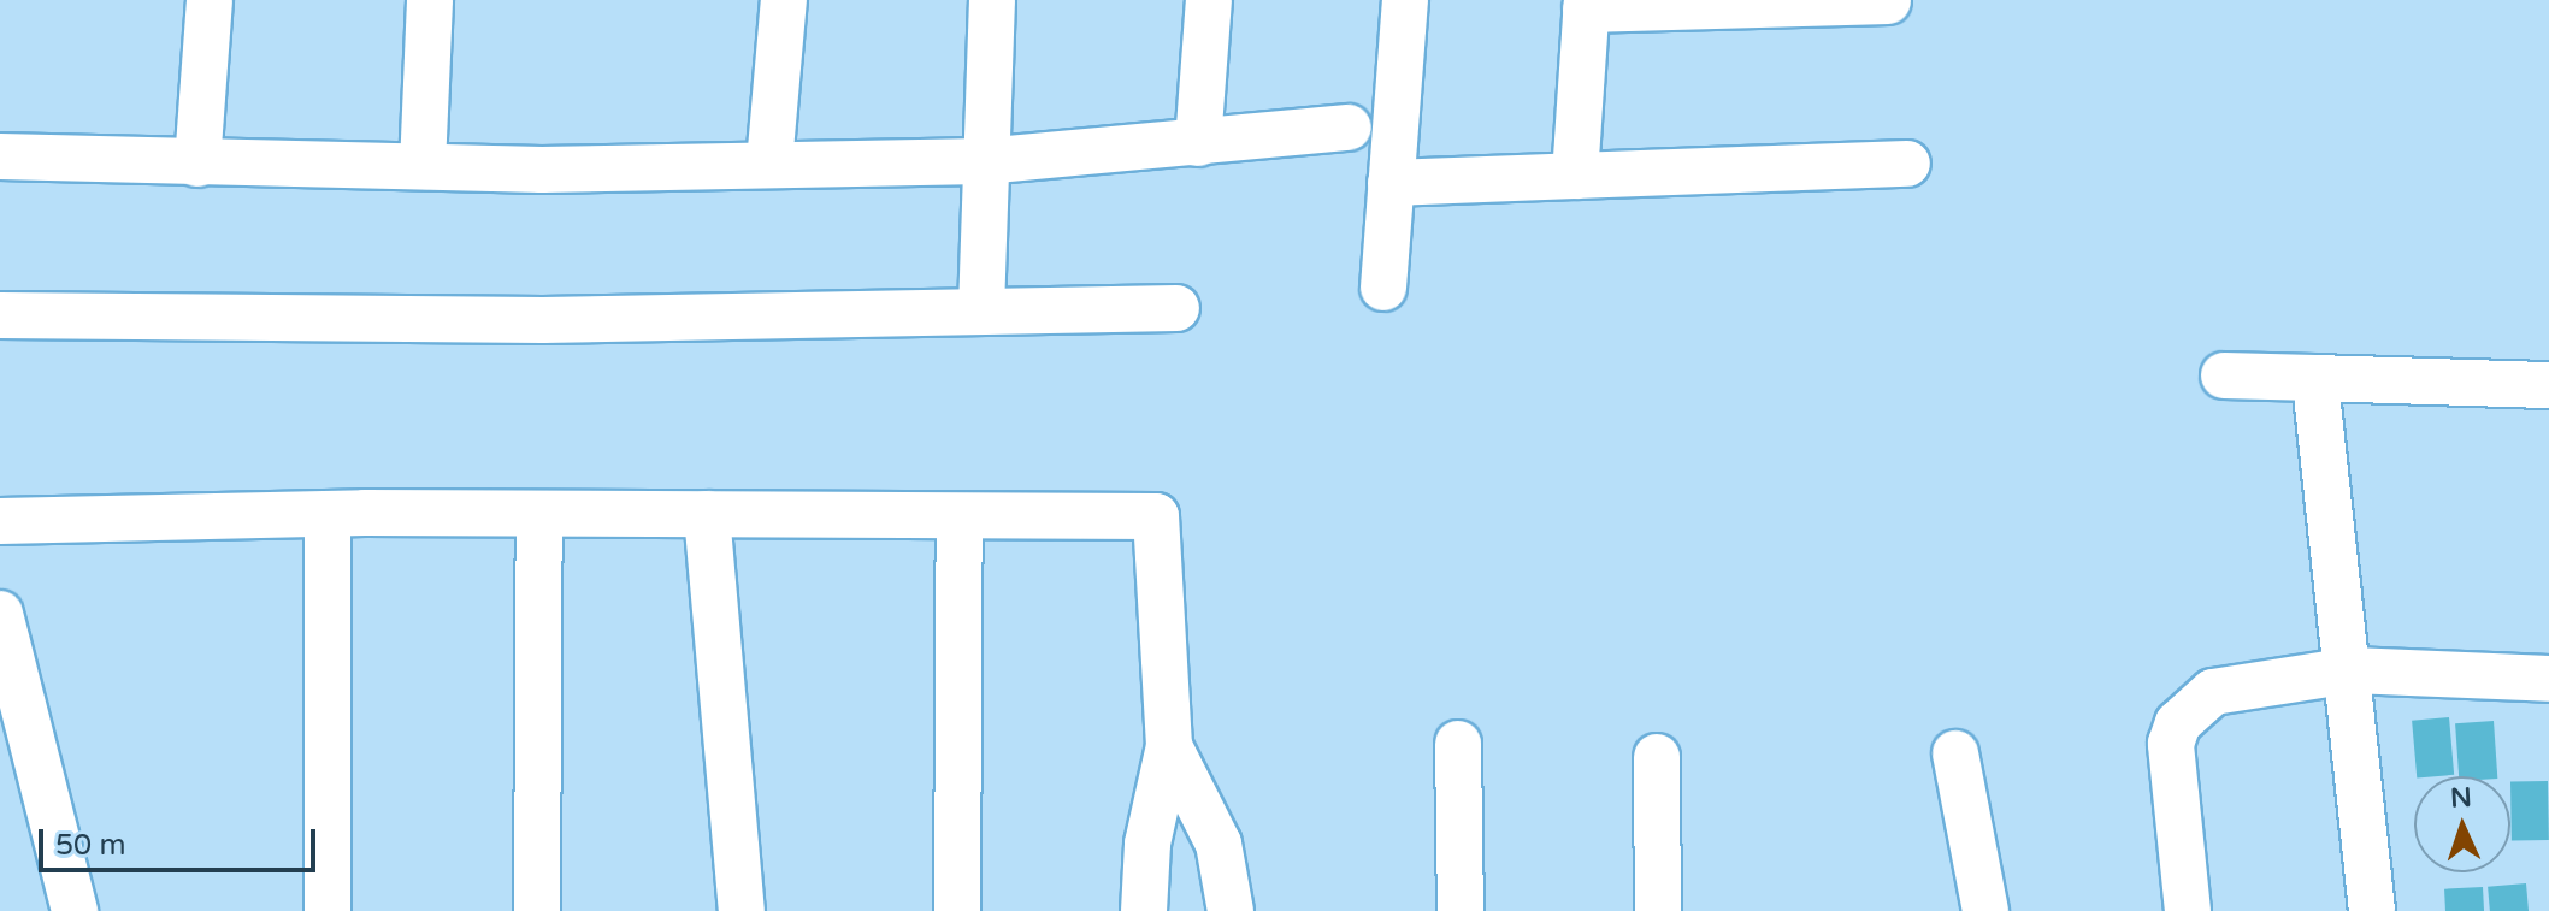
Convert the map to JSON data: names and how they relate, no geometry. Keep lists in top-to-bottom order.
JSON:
{
  "scale_bar": "50 m",
  "north": "top"
}
